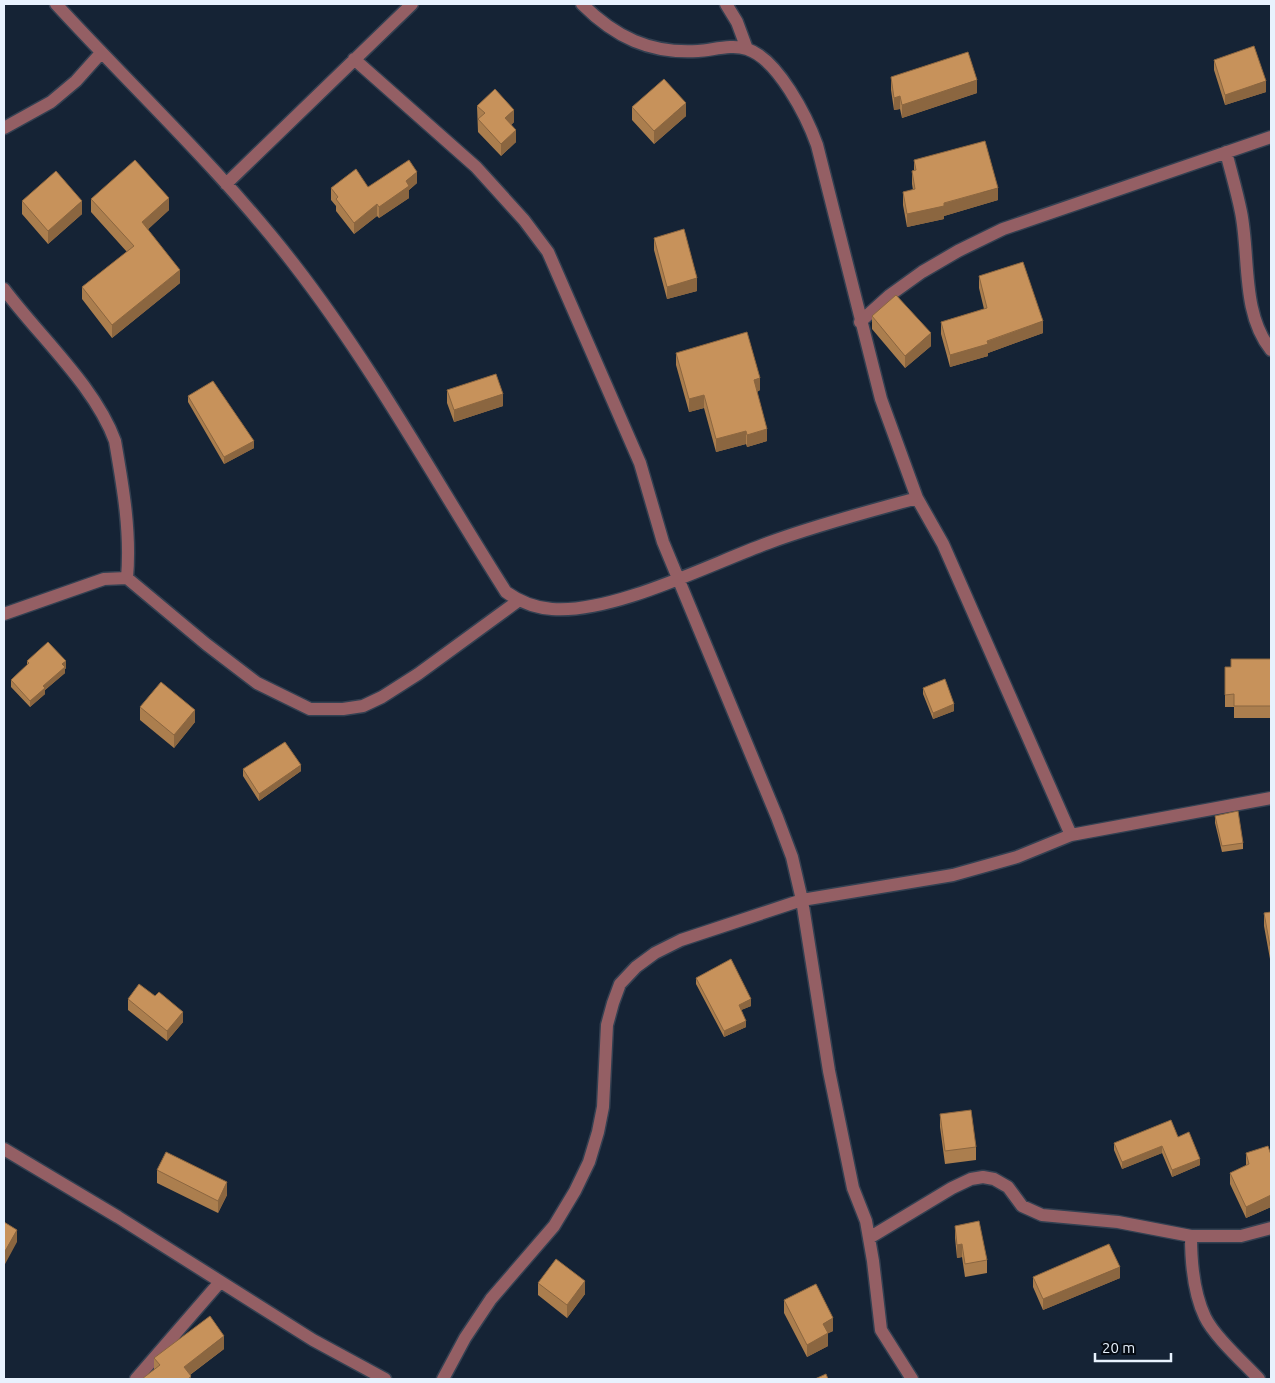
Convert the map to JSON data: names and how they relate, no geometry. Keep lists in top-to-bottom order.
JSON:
{
  "scale_bar": "20 m"
}
